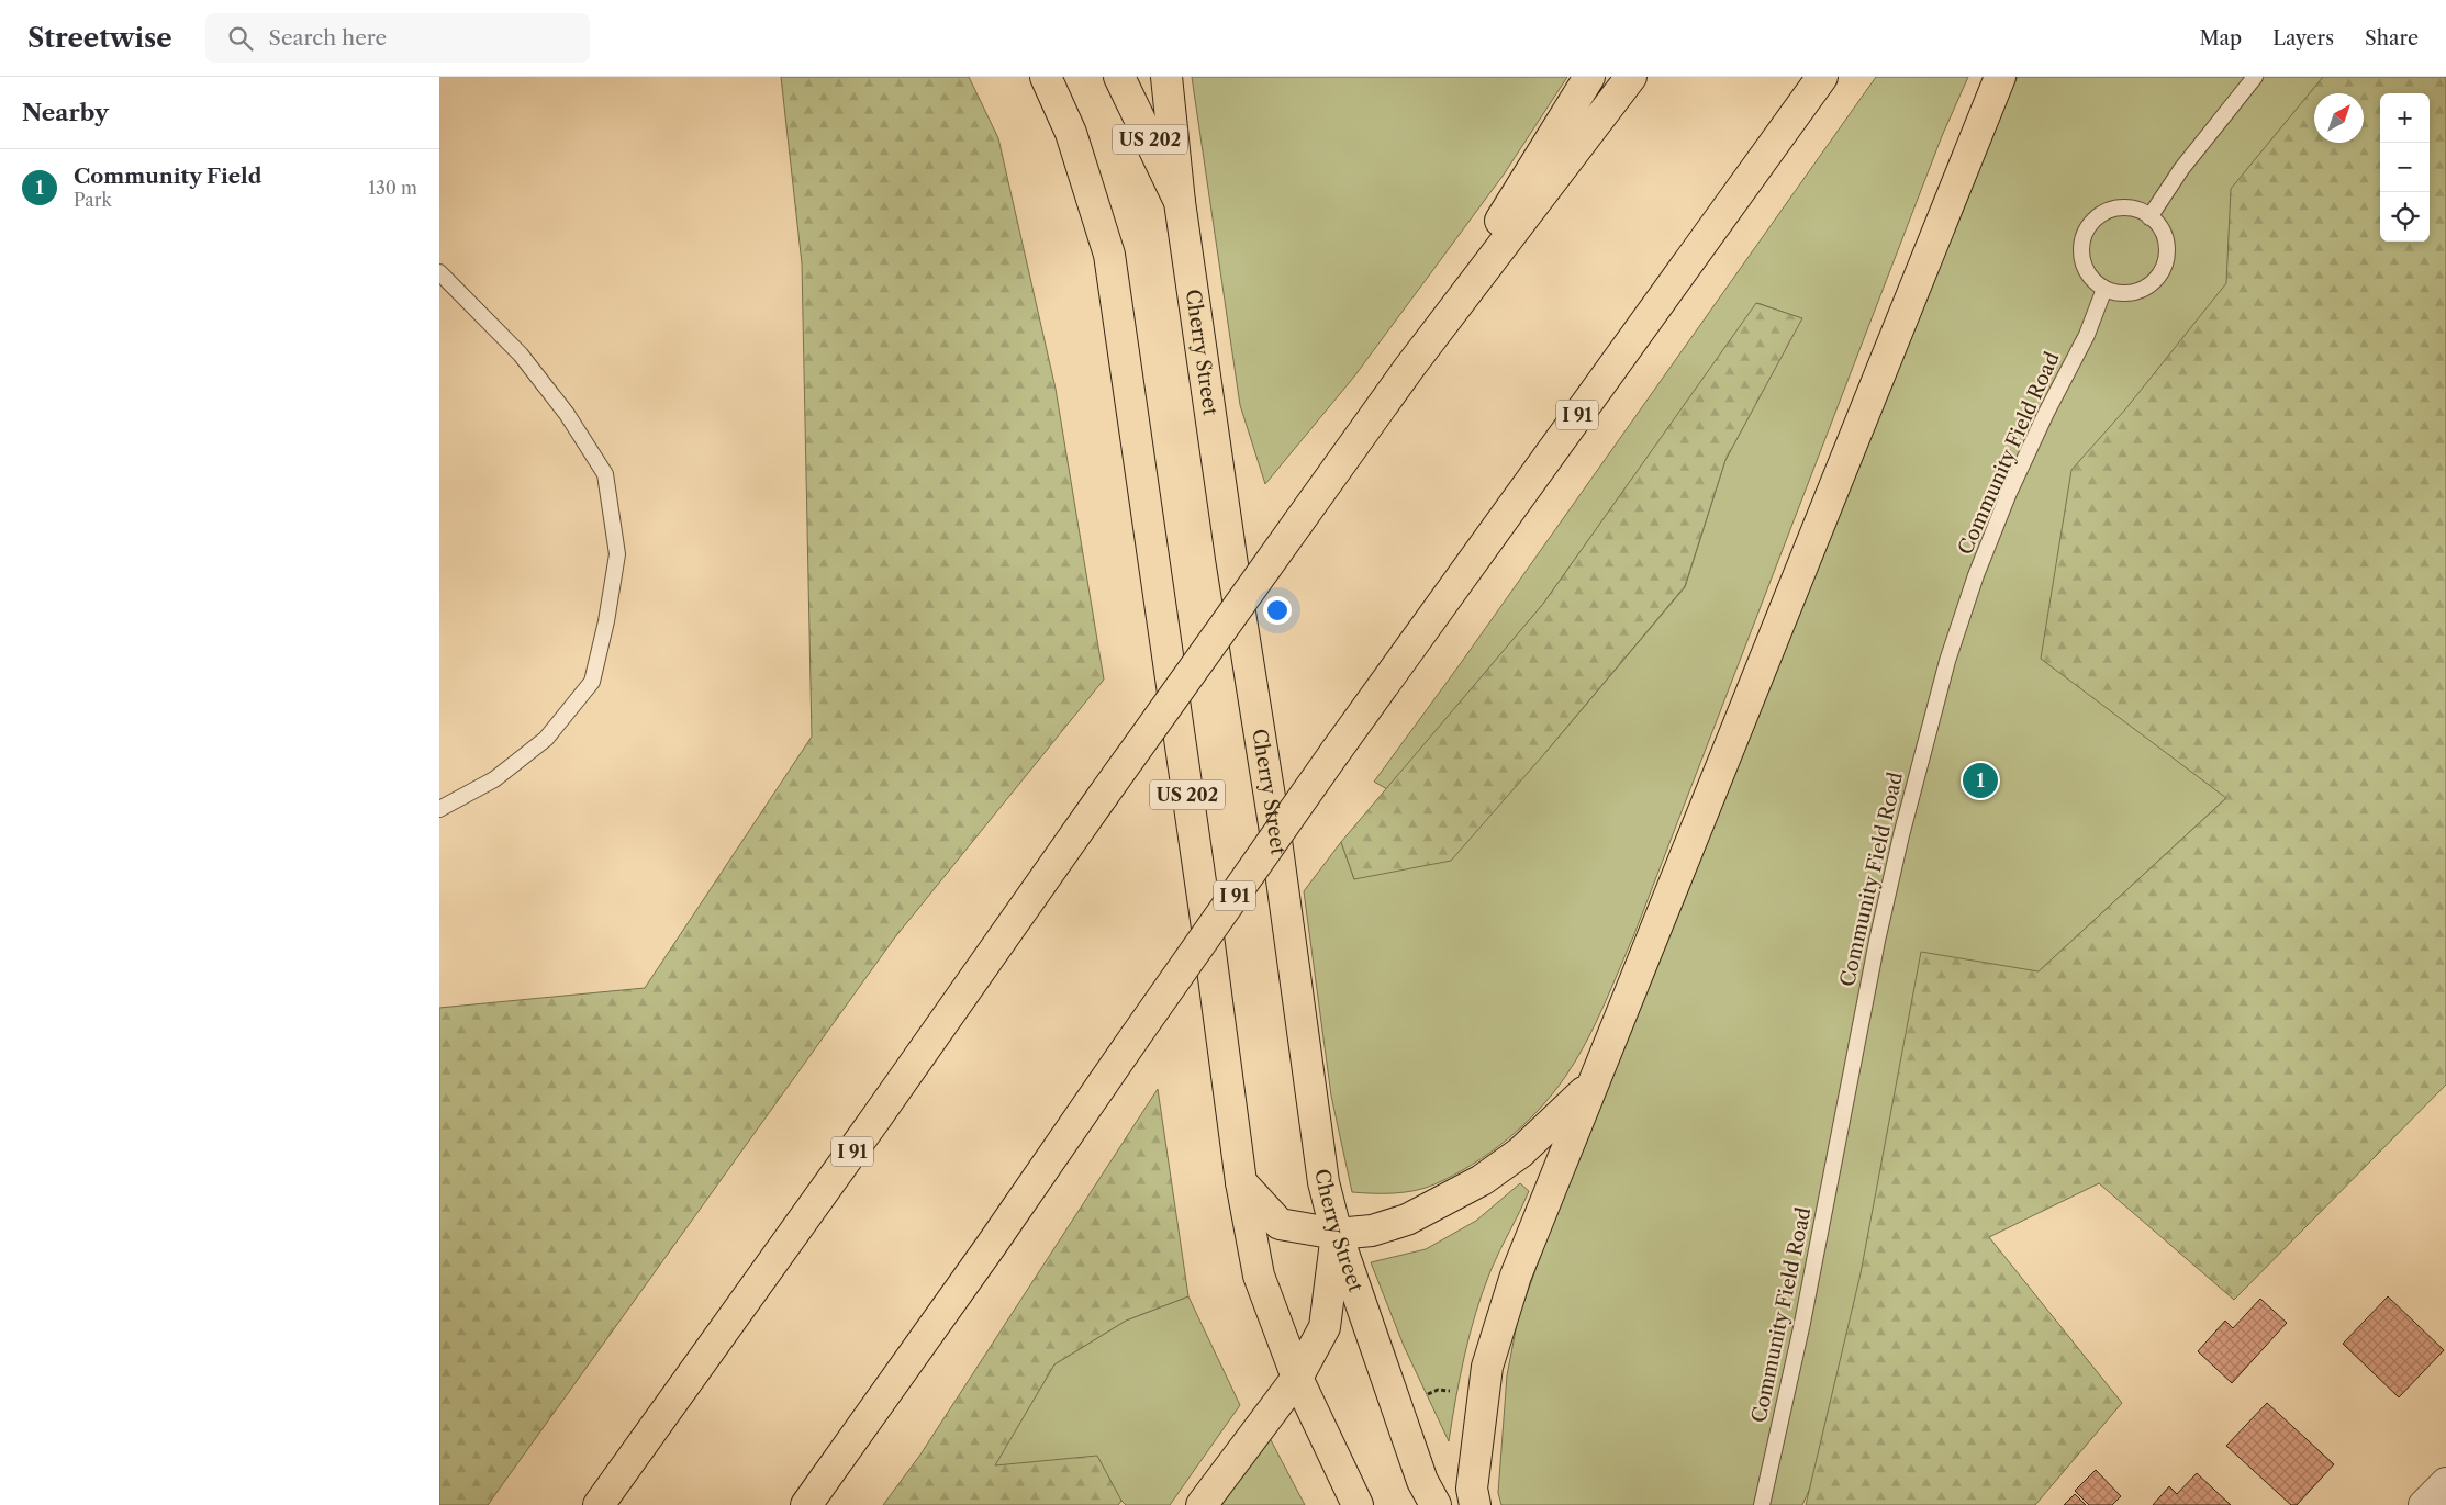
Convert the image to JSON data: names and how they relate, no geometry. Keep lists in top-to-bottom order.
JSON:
{
  "streets": {
    "main road": ["US 202", "Cherry Street", "I 91"],
    "lane": ["Community Field Road"]
  },
  "north": "top right",
  "page": {
    "header": "Streetwise",
    "search": "Search here",
    "nav": ["Map", "Layers", "Share"],
    "heading": "Nearby",
    "map_buttons": ["+", "−"],
    "list": [
      {
        "mark": "1",
        "name": "Community Field",
        "note": "Park",
        "value": "130 m"
      }
    ],
    "pins": "1"
  }
}
